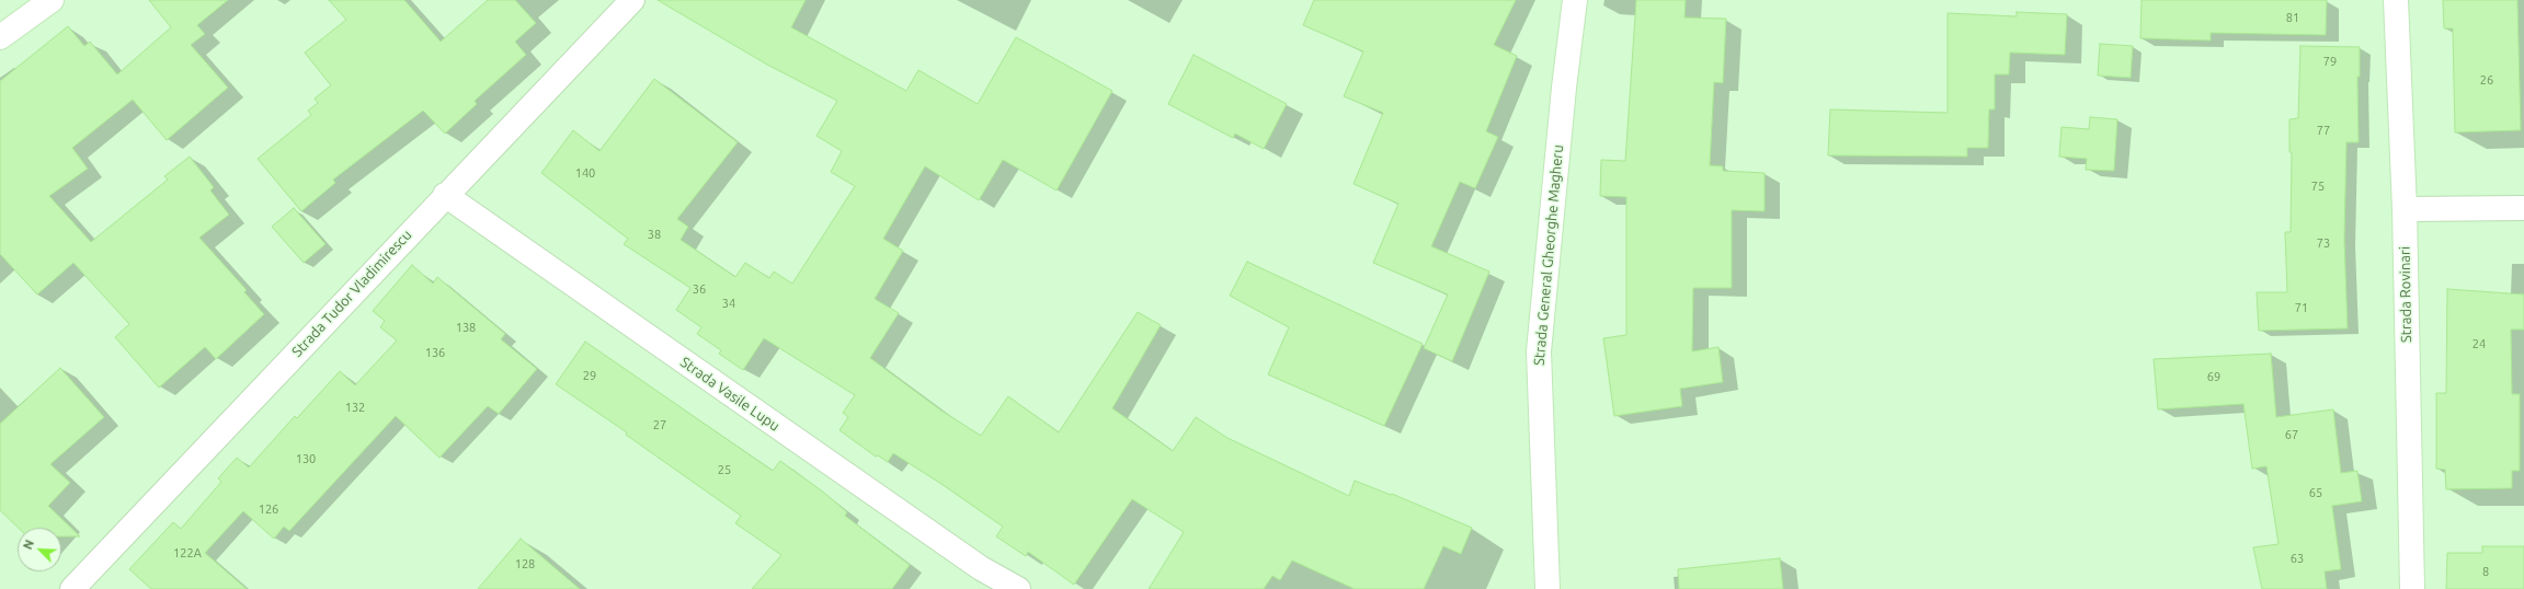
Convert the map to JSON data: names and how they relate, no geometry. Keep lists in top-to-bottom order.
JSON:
{
  "streets": {
    "street": [
      "Strada General Gheorghe Magheru",
      "Strada Tudor Vladimirescu",
      "Strada Rovinari",
      "Strada Vasile Lupu"
    ]
  },
  "crossings": [
    ["Strada Tudor Vladimirescu", "Strada Vasile Lupu"]
  ],
  "house_numbers": [
    "81",
    "79",
    "26",
    "77",
    "140",
    "75",
    "38",
    "73",
    "36",
    "34",
    "71",
    "138",
    "24",
    "136",
    "29",
    "69",
    "132",
    "27",
    "67",
    "130",
    "25",
    "65",
    "126",
    "122A",
    "63",
    "128",
    "8"
  ],
  "north": "top left"
}
